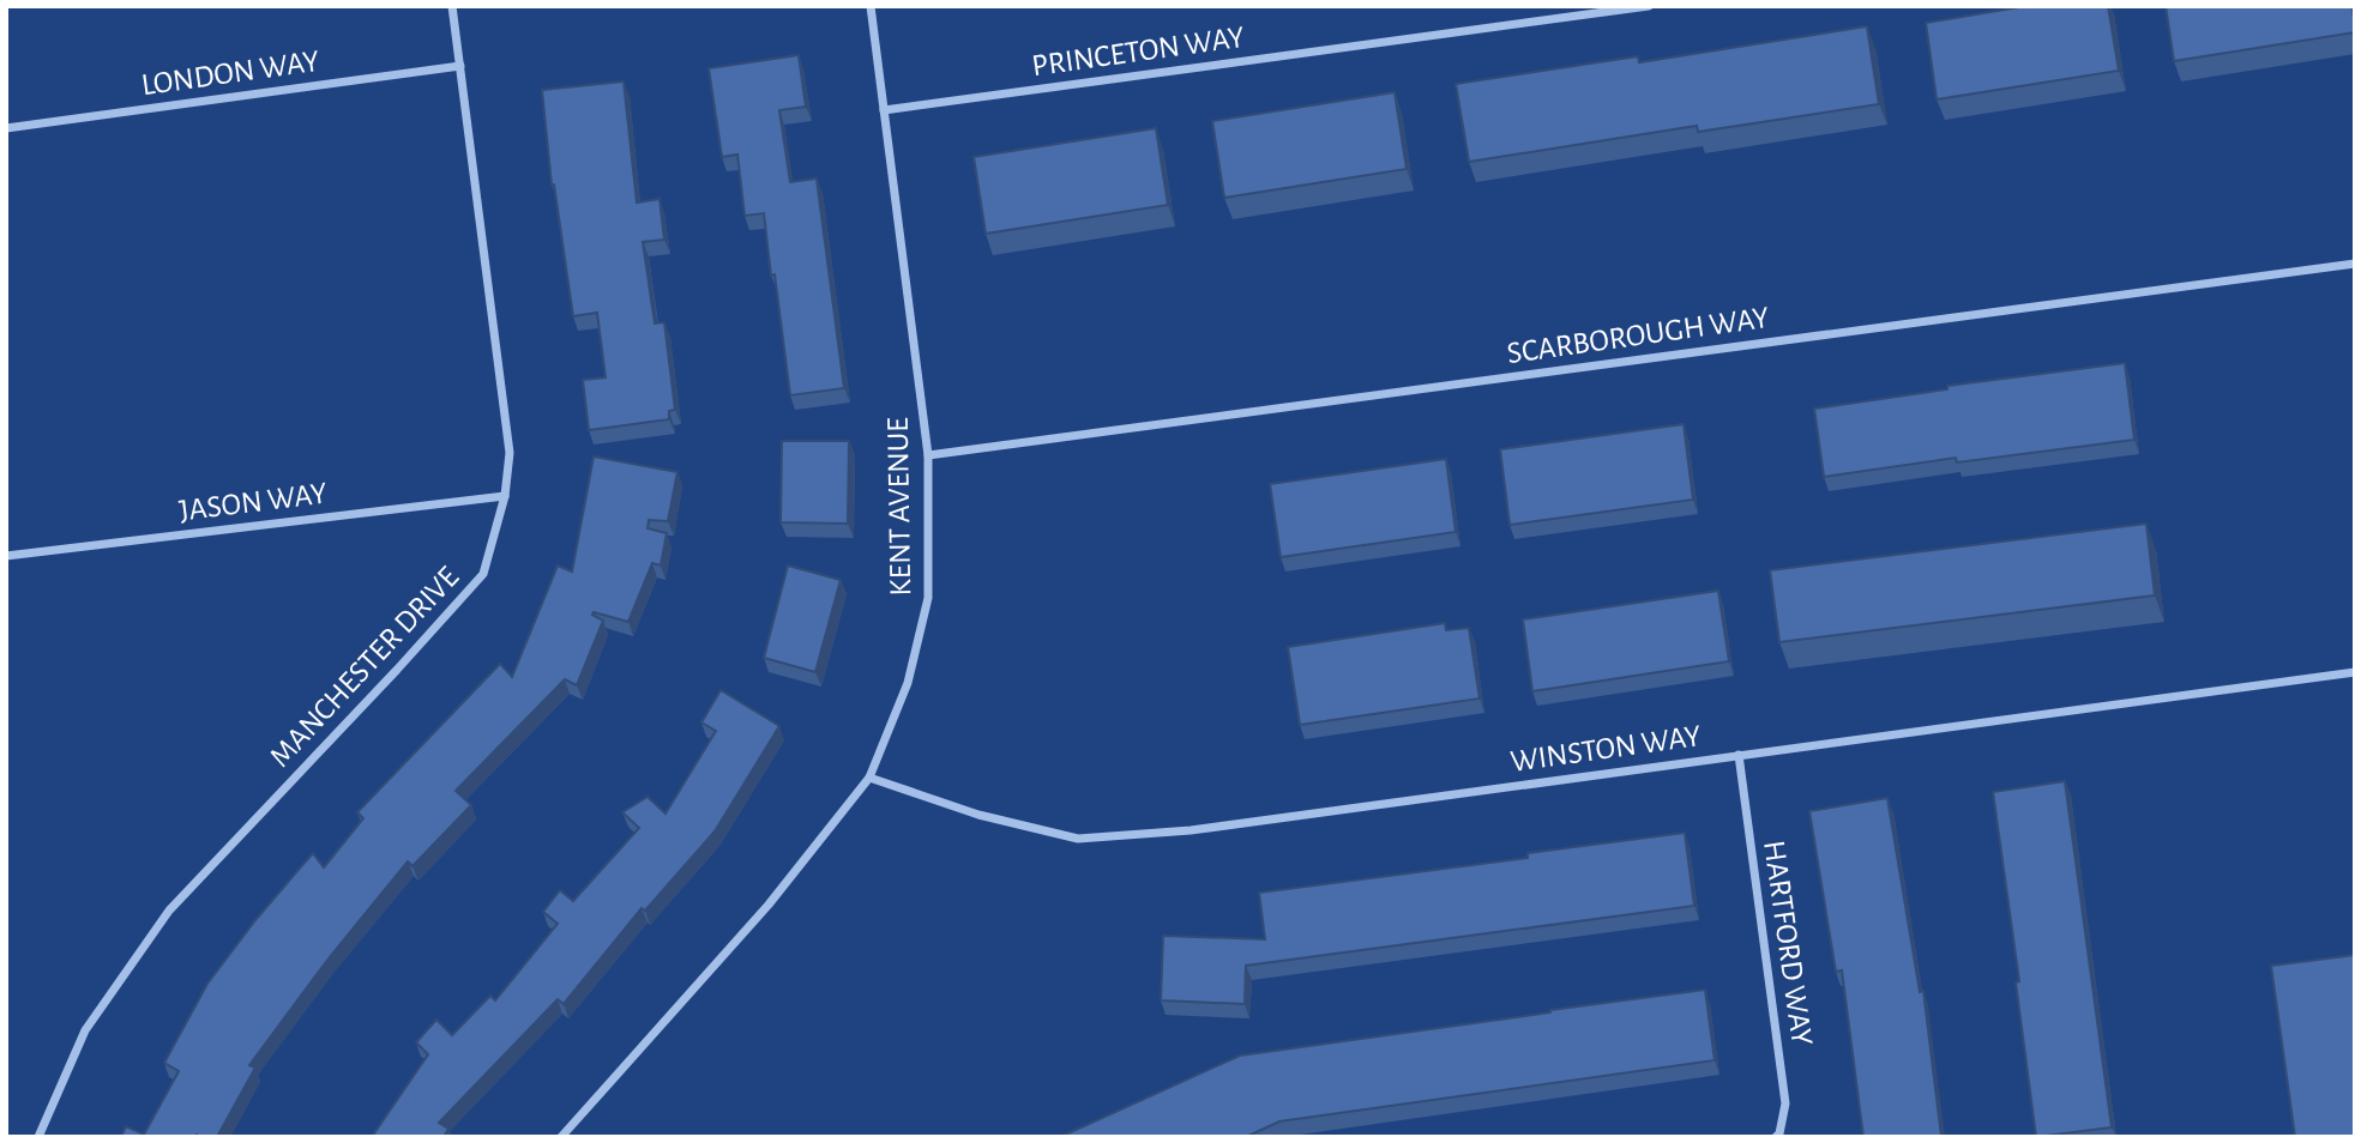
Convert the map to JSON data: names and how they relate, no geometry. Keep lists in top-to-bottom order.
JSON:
{
  "streets": {
    "street": [
      "PRINCETON WAY",
      "LONDON WAY",
      "SCARBOROUGH WAY",
      "JASON WAY",
      "KENT AVENUE",
      "MANCHESTER DRIVE",
      "WINSTON WAY",
      "HARTFORD WAY"
    ]
  },
  "crossings": [
    ["PRINCETON WAY", "KENT AVENUE"],
    ["LONDON WAY", "MANCHESTER DRIVE"],
    ["SCARBOROUGH WAY", "KENT AVENUE"],
    ["JASON WAY", "MANCHESTER DRIVE"],
    ["KENT AVENUE", "WINSTON WAY"],
    ["WINSTON WAY", "HARTFORD WAY"]
  ]
}
